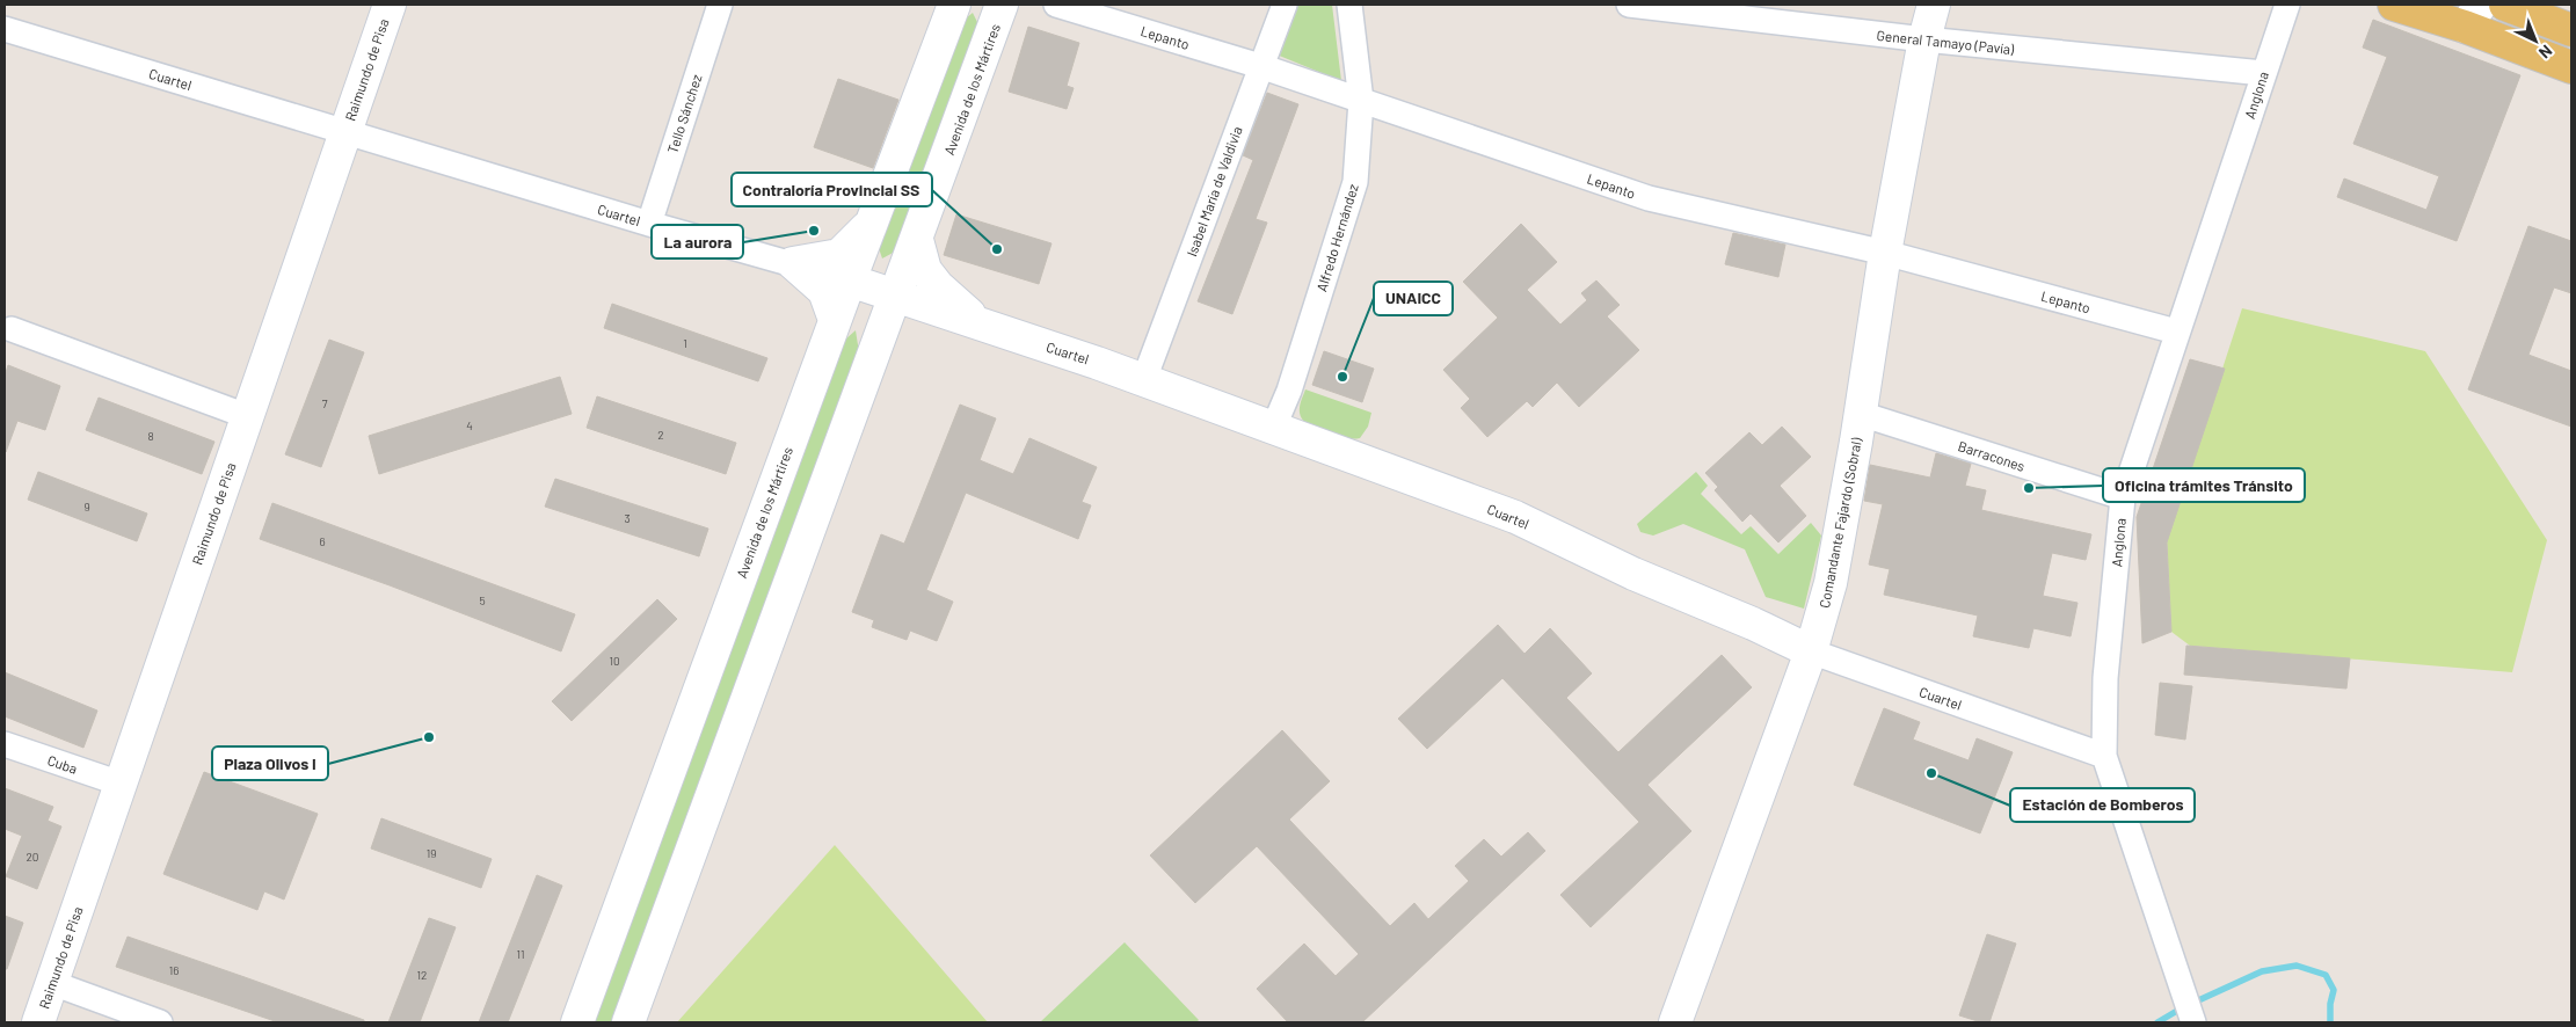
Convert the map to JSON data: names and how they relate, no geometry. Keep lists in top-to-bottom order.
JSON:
{
  "streets": {
    "main road": [
      "Raimundo de Pisa",
      "Cuartel",
      "Avenida de los Mártires",
      "Comandante Fajardo (Sobral)"
    ],
    "street": [
      "Lepanto",
      "General Tamayo (Pavía)",
      "Anglona",
      "Tello Sánchez",
      "Isabel María de Valdivia",
      "Alfredo Hernández",
      "Barracones",
      "Cuba"
    ]
  },
  "crossings": [
    ["Lepanto", "Anglona"],
    ["Lepanto", "Isabel María de Valdivia"],
    ["Lepanto", "Alfredo Hernández"],
    ["Lepanto", "Comandante Fajardo (Sobral)"],
    ["General Tamayo (Pavía)", "Anglona"],
    ["General Tamayo (Pavía)", "Comandante Fajardo (Sobral)"],
    ["Raimundo de Pisa", "Cuartel"],
    ["Raimundo de Pisa", "Cuba"],
    ["Cuartel", "Avenida de los Mártires"],
    ["Cuartel", "Anglona"],
    ["Cuartel", "Tello Sánchez"],
    ["Cuartel", "Isabel María de Valdivia"],
    ["Cuartel", "Alfredo Hernández"],
    ["Cuartel", "Comandante Fajardo (Sobral)"],
    ["Anglona", "Barracones"],
    ["Barracones", "Comandante Fajardo (Sobral)"]
  ],
  "places": [
    "La aurora",
    "Contraloría Provincial SS",
    "UNAICC",
    "Oficina trámites Tránsito",
    "Plaza Olivos I",
    "Estación de Bomberos"
  ],
  "house_numbers": [
    "1",
    "7",
    "4",
    "2",
    "8",
    "9",
    "3",
    "6",
    "5",
    "10",
    "19",
    "20",
    "11",
    "16",
    "12"
  ],
  "north": "bottom right"
}
